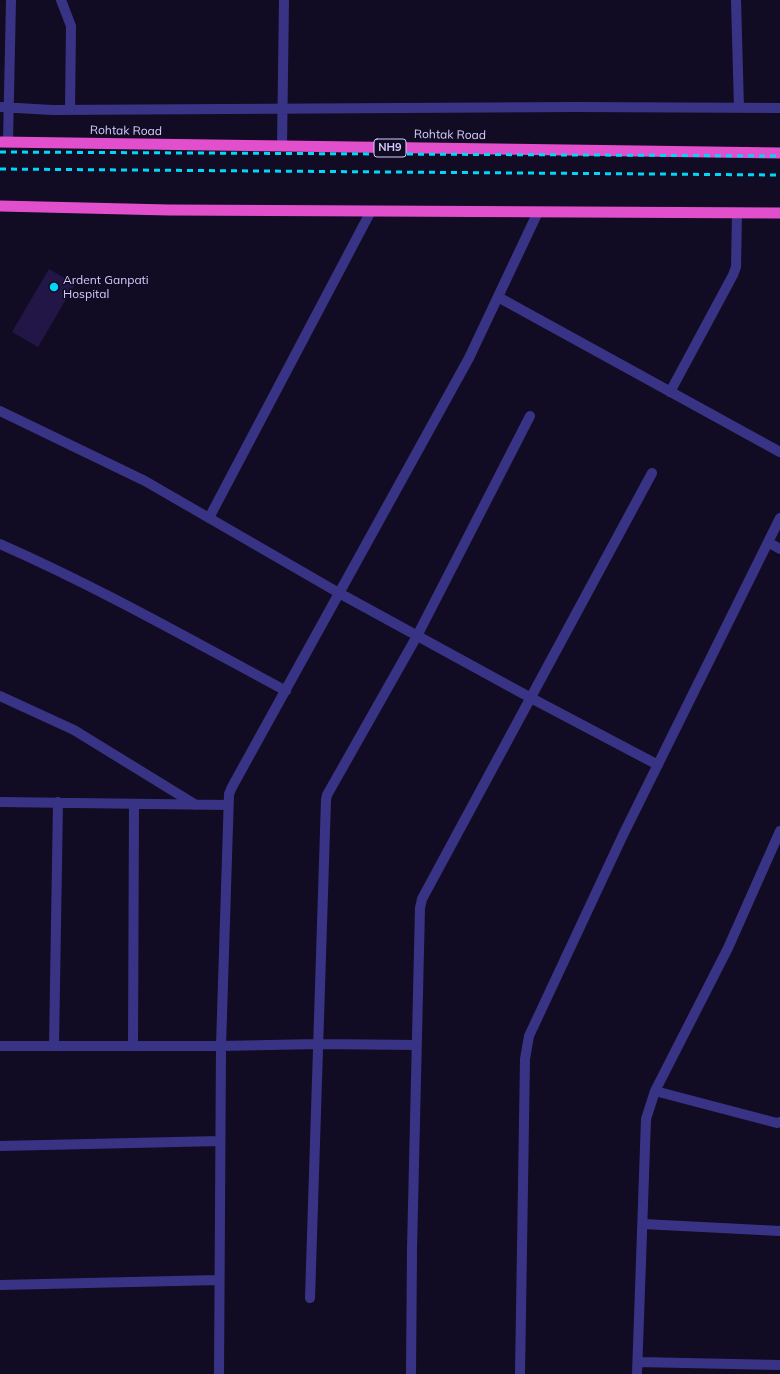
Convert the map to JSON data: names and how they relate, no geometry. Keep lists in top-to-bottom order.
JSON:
{
  "streets": {
    "highway": ["Rohtak Road", "NH9"]
  },
  "places": ["Ardent Ganpati Hospital"]
}
